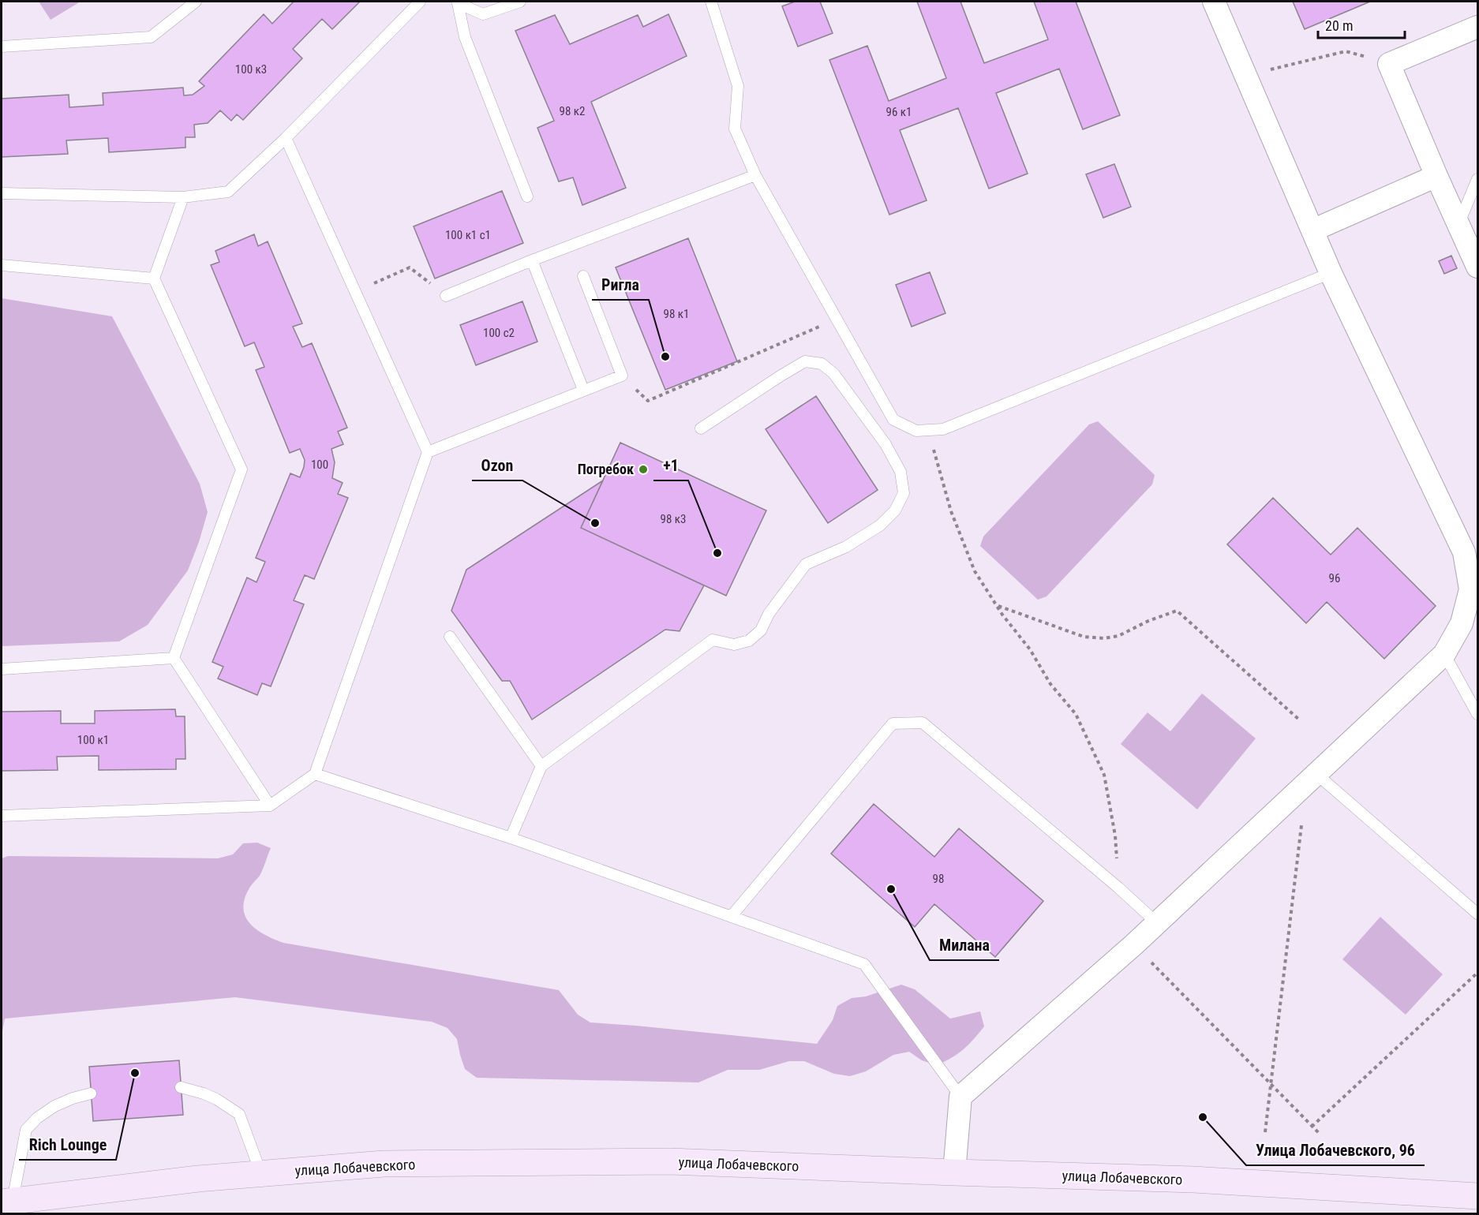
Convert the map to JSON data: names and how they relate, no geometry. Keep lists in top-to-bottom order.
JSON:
{
  "streets": {
    "main road": ["улица Лобачевского"]
  },
  "places": [
    "Ригла",
    "Погребок",
    "Ozon",
    "+1",
    "Милана",
    "Rich Lounge",
    "Улица Лобачевского, 96"
  ],
  "house_numbers": [
    "100 к3",
    "98 к2",
    "96 к1",
    "100 к1 с1",
    "98 к1",
    "100 с2",
    "100",
    "98 к3",
    "96",
    "100 к1",
    "98"
  ],
  "scale_bar": "20 m"
}
